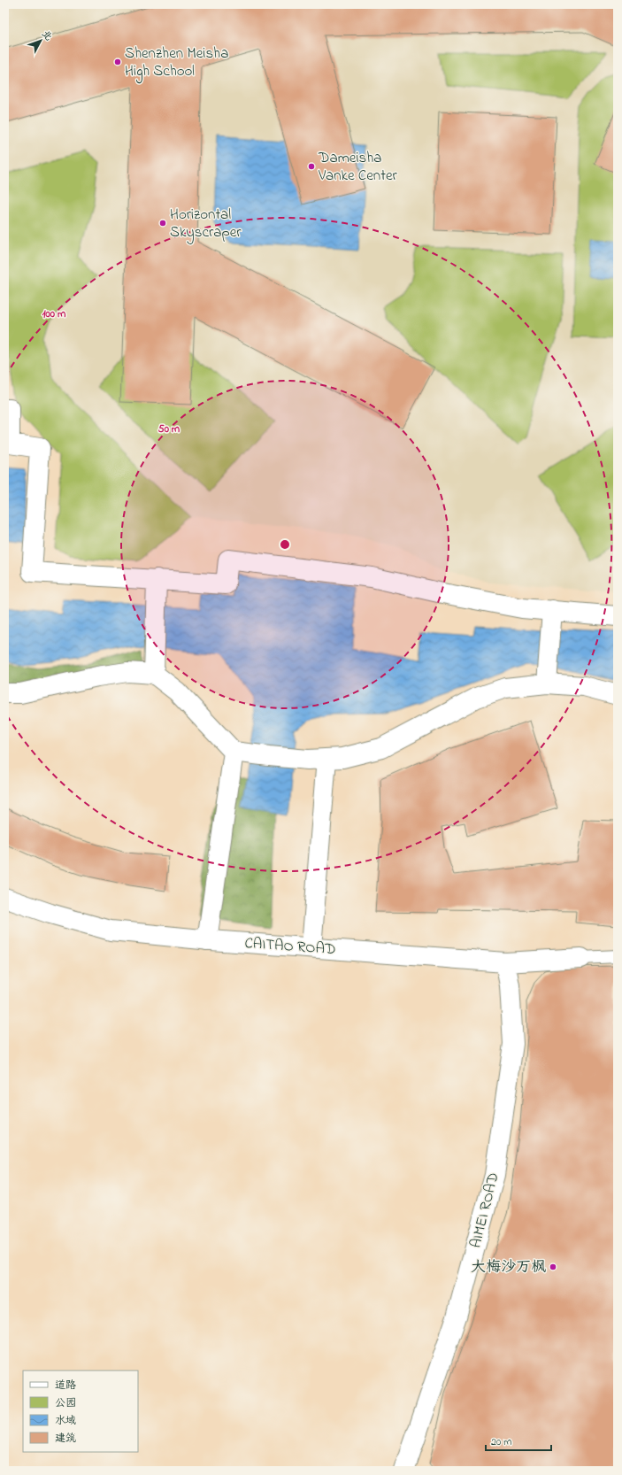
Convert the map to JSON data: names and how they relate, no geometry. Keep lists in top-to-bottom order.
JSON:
{
  "streets": {
    "street": ["CAITAO ROAD", "AIMEI ROAD"]
  },
  "crossings": [
    ["CAITAO ROAD", "AIMEI ROAD"]
  ],
  "places": [
    "Shenzhen Meisha High School",
    "Dameisha Vanke Center",
    "Horizontal Skyscraper",
    "大梅沙万枫"
  ],
  "legend": [
    "道路",
    "公园",
    "水域",
    "建筑"
  ],
  "scale_bar": "20 m",
  "north": "top right",
  "rings": ["100 m", "50 m"]
}
